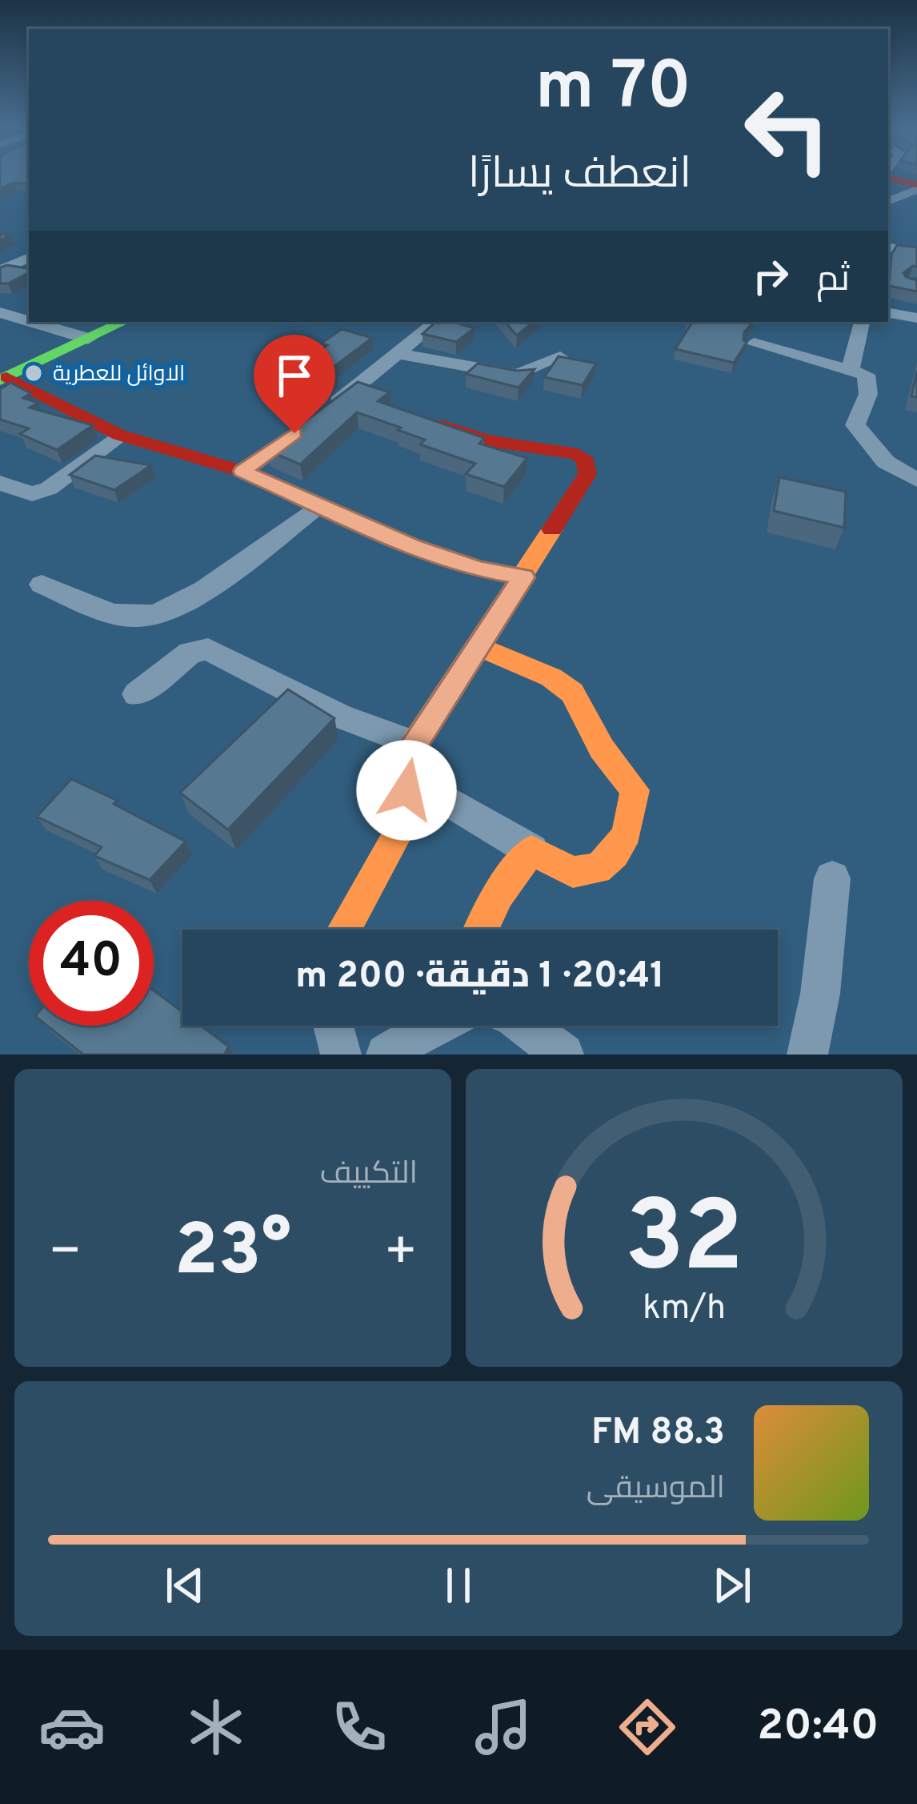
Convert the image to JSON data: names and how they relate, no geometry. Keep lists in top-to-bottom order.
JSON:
{
  "places": ["الاوائل للعطرية"],
  "page": {
    "turn": ["70 m", "انعطف يسارًا"],
    "then": "ثم",
    "limit": "40",
    "trip": "20:41 · 1 دقيقة · 200 m",
    "tile": "التكييف",
    "heat": ["−", "23°", "+"],
    "song": ["88.3 FM", "الموسيقى"],
    "tabs": "20:40",
    "gauge": ["32", "km/h"]
  }
}
